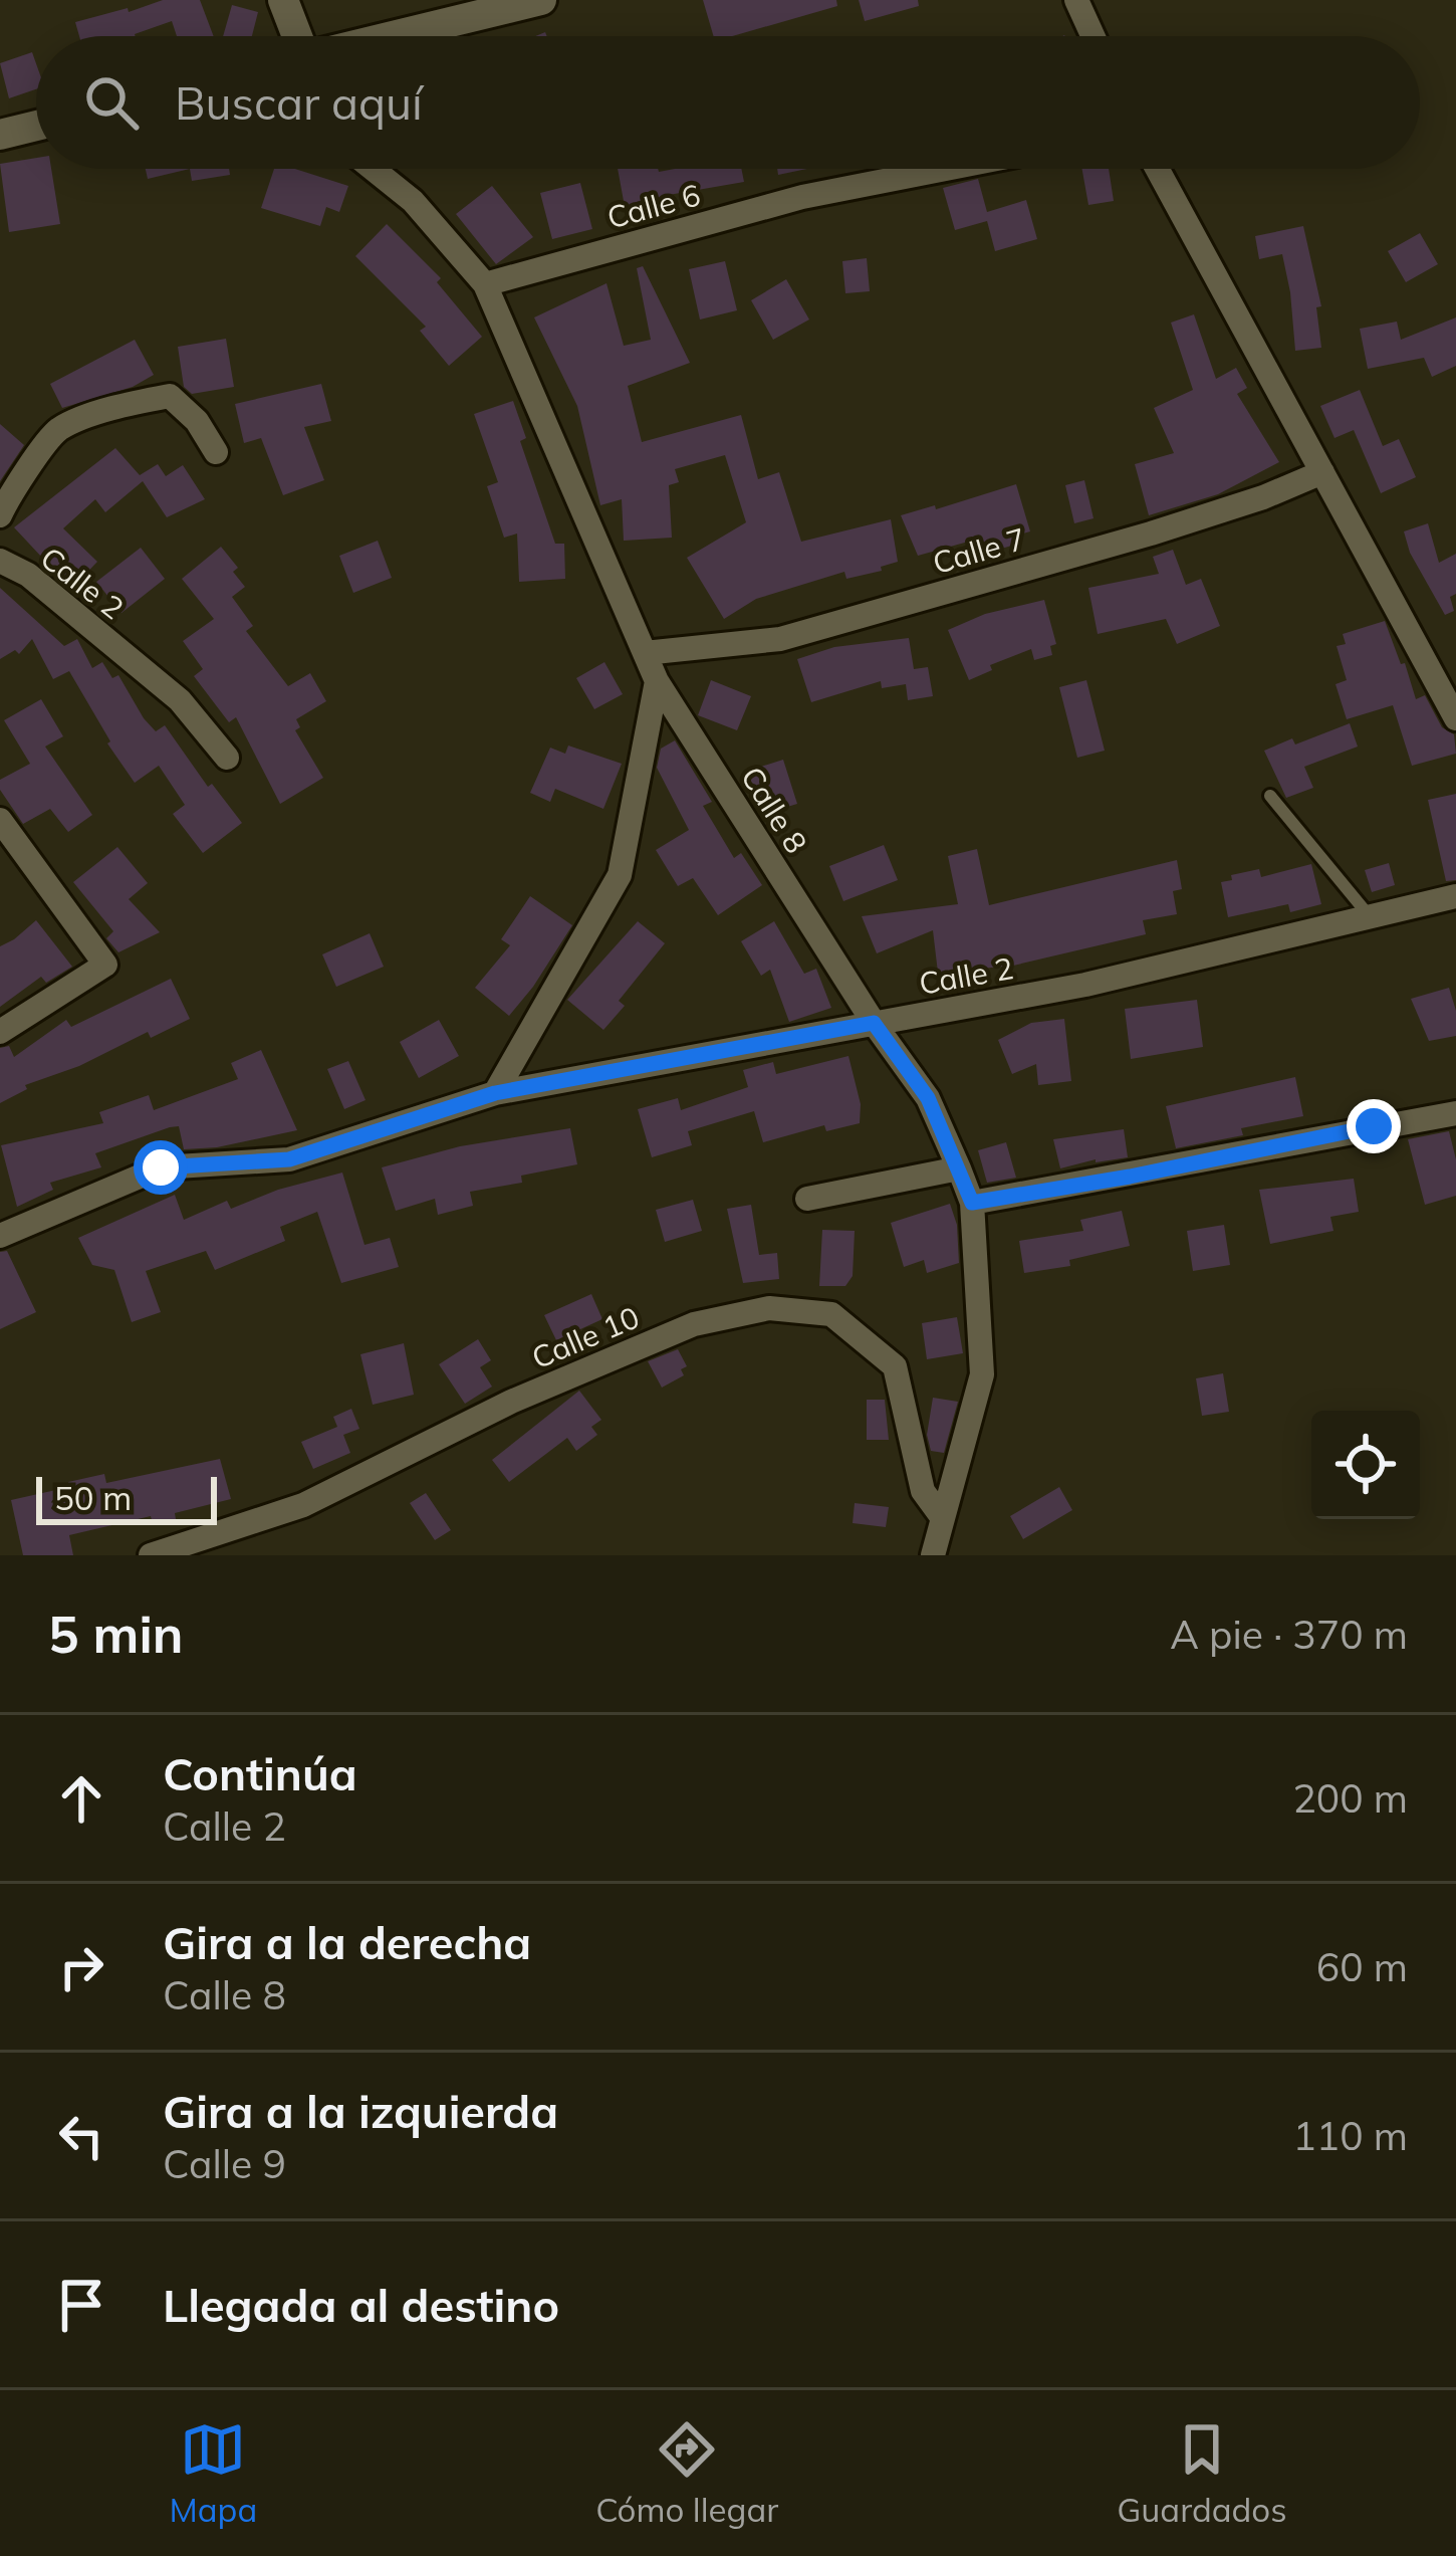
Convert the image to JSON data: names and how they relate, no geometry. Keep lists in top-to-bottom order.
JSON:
{
  "streets": {
    "street": [
      "Calle 6",
      "Calle 7",
      "Calle 2",
      "Calle 8",
      "Calle 10"
    ]
  },
  "crossings": [
    ["Calle 6", "Calle 8"],
    ["Calle 7", "Calle 8"],
    ["Calle 2", "Calle 8"],
    ["Calle 8", "Calle 10"]
  ],
  "scale_bar": "50 m",
  "page": {
    "search": "Buscar aquí",
    "scale": "50 m",
    "heading": ["5 min", "A pie · 370 m"],
    "list": [
      ["Continúa", "Calle 2", "200 m"],
      ["Gira a la derecha", "Calle 8", "60 m"],
      ["Gira a la izquierda", "Calle 9", "110 m"],
      "Llegada al destino"
    ],
    "nav": ["Mapa", "Cómo llegar", "Guardados"]
  }
}
